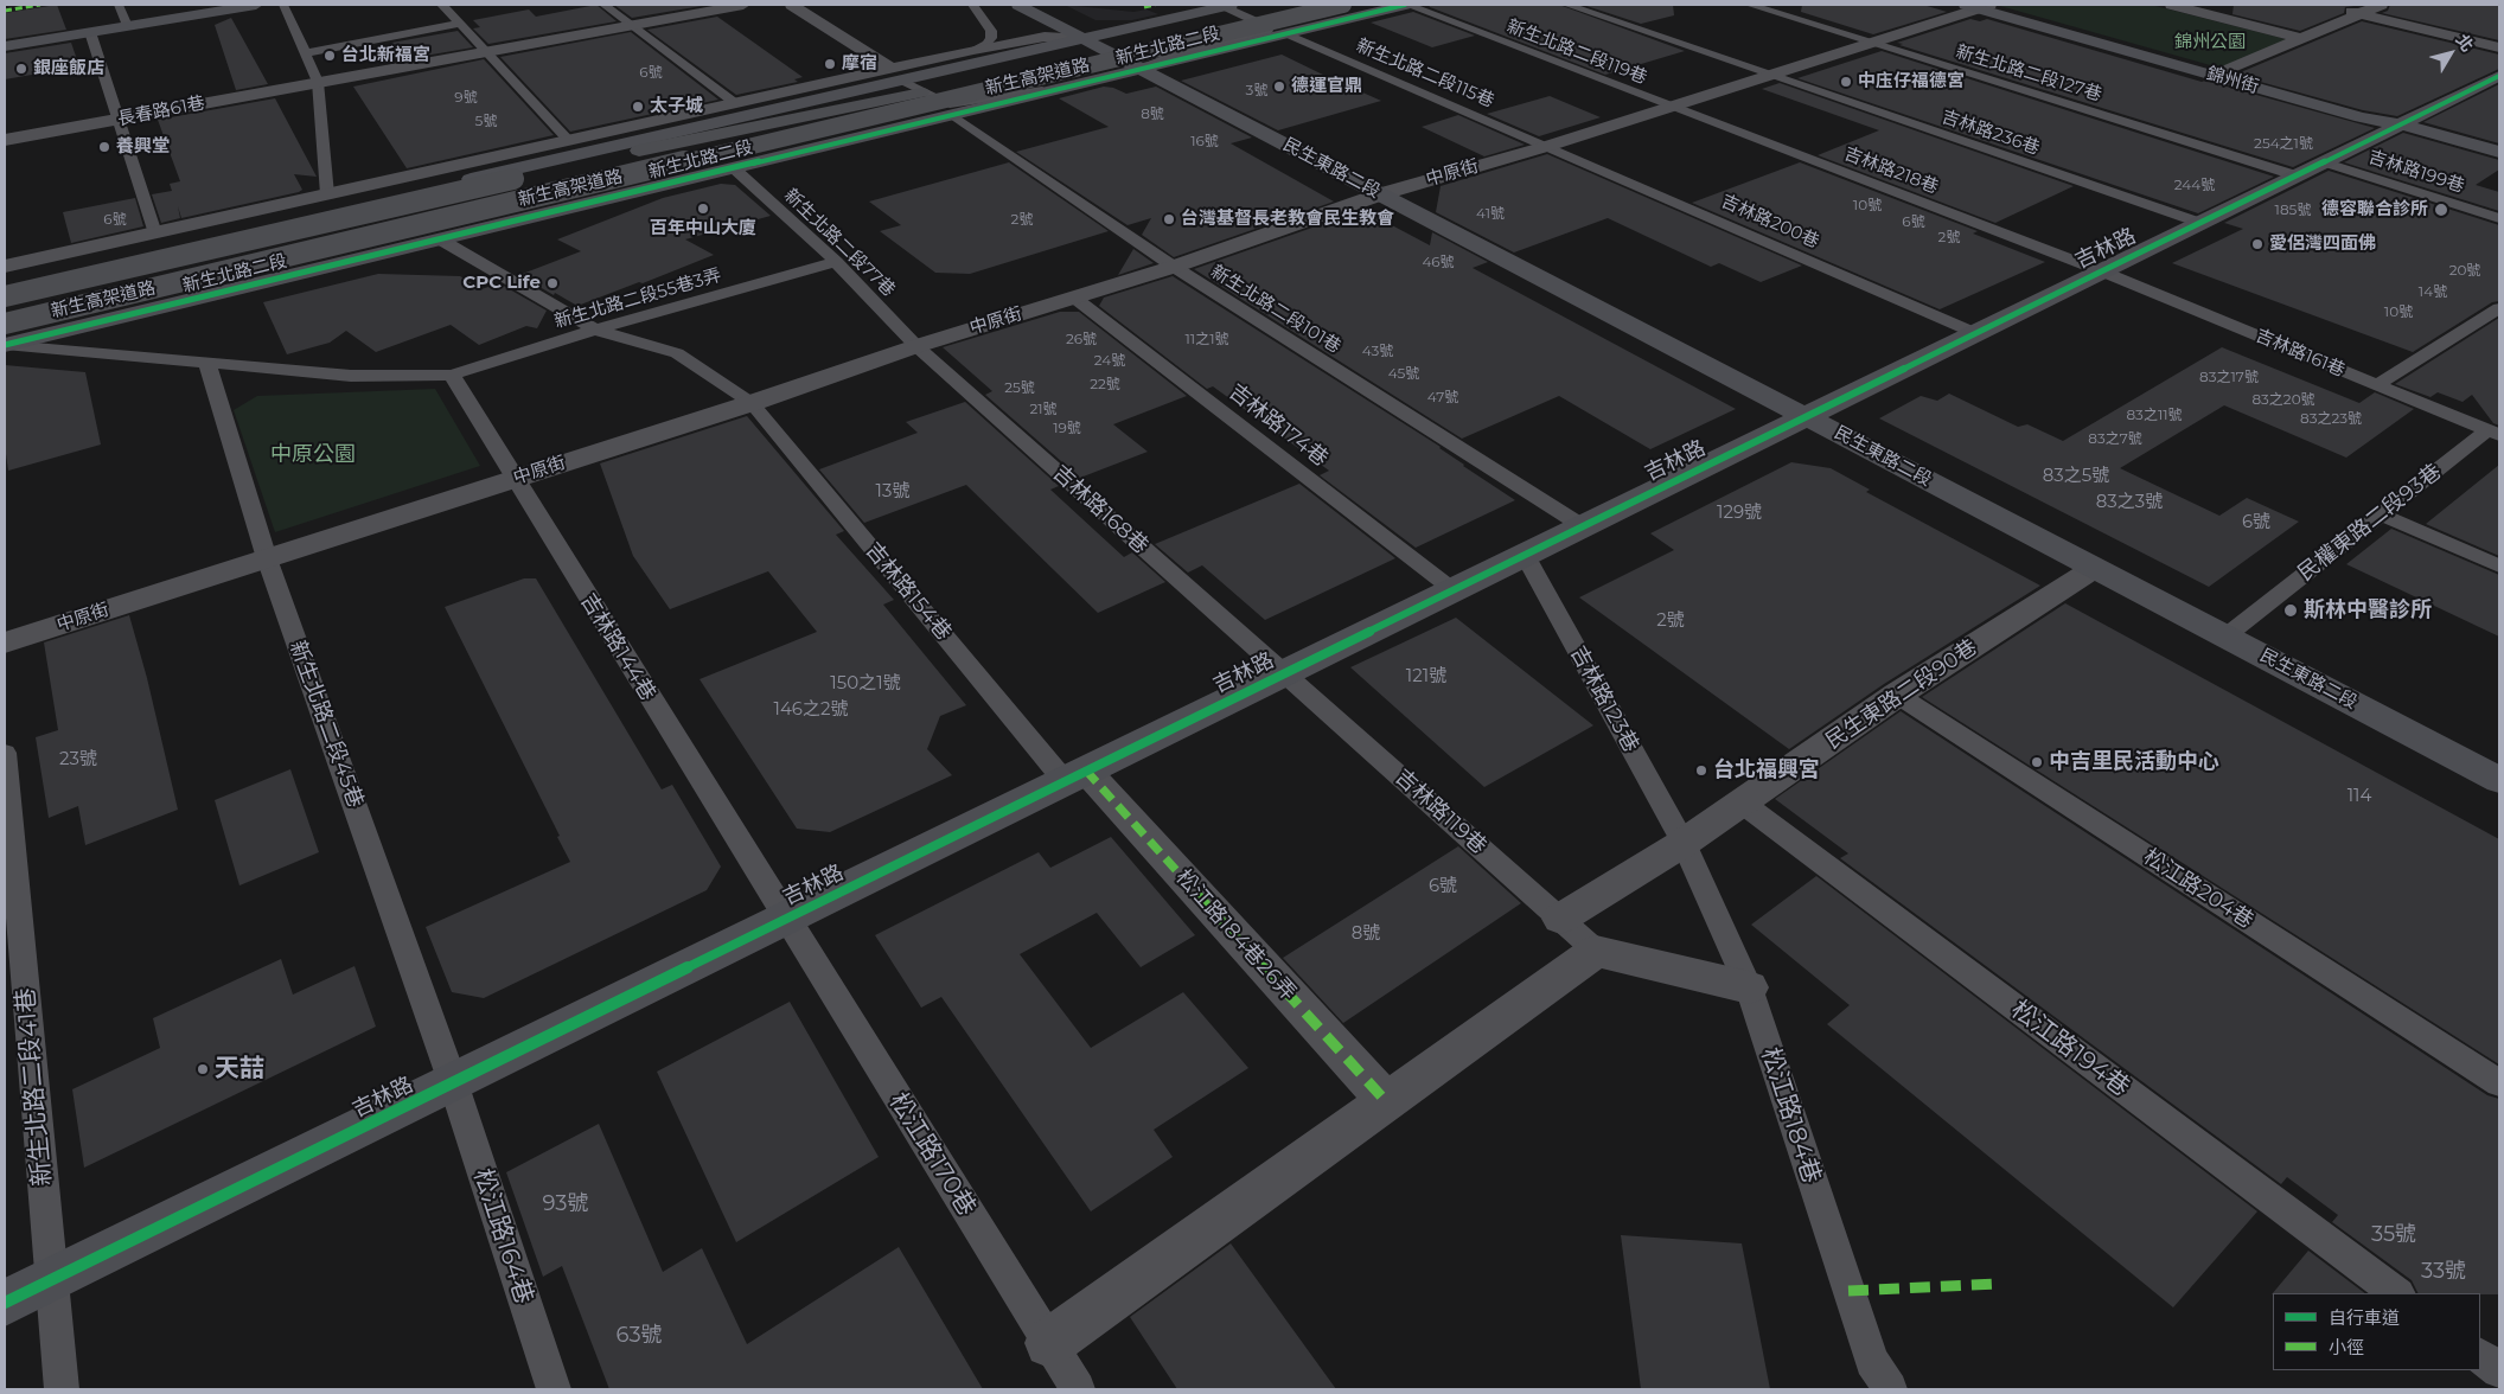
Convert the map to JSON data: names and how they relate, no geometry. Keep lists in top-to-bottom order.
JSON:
{
  "streets": {
    "highway": ["新生高架道路"],
    "street": [
      "新生北路二段",
      "錦州街",
      "長春路61巷",
      "民生東路二段",
      "中原街",
      "吉林路",
      "民生東路二段90巷",
      "松江路184巷26弄"
    ],
    "lane": [
      "新生北路二段119巷",
      "新生北路二段115巷",
      "新生北路二段127巷",
      "吉林路236巷",
      "吉林路218巷",
      "吉林路199巷",
      "吉林路200巷",
      "新生北路二段77巷",
      "新生北路二段55巷3弄",
      "新生北路二段101巷",
      "吉林路161巷",
      "吉林路174巷",
      "吉林路168巷",
      "民權東路二段93巷",
      "吉林路154巷",
      "吉林路144巷",
      "吉林路123巷",
      "新生北路二段45巷",
      "吉林路119巷",
      "松江路204巷",
      "松江路194巷",
      "新生北路二段41巷",
      "松江路184巷",
      "松江路170巷",
      "松江路164巷"
    ]
  },
  "crossings": [
    ["新生北路二段", "新生北路二段119巷"],
    ["新生北路二段", "新生北路二段115巷"],
    ["新生北路二段", "民生東路二段"],
    ["新生北路二段", "新生北路二段77巷"],
    ["新生北路二段", "新生北路二段101巷"],
    ["新生北路二段", "吉林路154巷"],
    ["新生北路二段119巷", "吉林路218巷"],
    ["新生北路二段119巷", "中原街"],
    ["新生北路二段115巷", "中原街"],
    ["新生北路二段115巷", "吉林路200巷"],
    ["新生北路二段127巷", "吉林路199巷"],
    ["新生北路二段127巷", "中原街"],
    ["新生北路二段127巷", "吉林路"],
    ["錦州街", "中原街"],
    ["錦州街", "吉林路"],
    ["吉林路236巷", "中原街"],
    ["吉林路236巷", "吉林路"],
    ["民生東路二段", "中原街"],
    ["民生東路二段", "吉林路"],
    ["民生東路二段", "民權東路二段93巷"],
    ["民生東路二段", "民生東路二段90巷"],
    ["吉林路218巷", "中原街"],
    ["吉林路218巷", "吉林路"],
    ["吉林路218巷", "吉林路161巷"],
    ["吉林路199巷", "吉林路"],
    ["中原街", "吉林路200巷"],
    ["中原街", "新生北路二段77巷"],
    ["中原街", "新生北路二段101巷"],
    ["中原街", "吉林路174巷"],
    ["中原街", "吉林路168巷"],
    ["中原街", "吉林路154巷"],
    ["中原街", "吉林路144巷"],
    ["中原街", "新生北路二段45巷"],
    ["吉林路200巷", "吉林路"],
    ["新生北路二段77巷", "新生北路二段55巷3弄"],
    ["新生北路二段77巷", "吉林路168巷"],
    ["吉林路", "新生北路二段101巷"],
    ["吉林路", "吉林路161巷"],
    ["吉林路", "吉林路174巷"],
    ["吉林路", "吉林路168巷"],
    ["吉林路", "吉林路154巷"],
    ["吉林路", "吉林路144巷"],
    ["吉林路", "吉林路123巷"],
    ["吉林路", "新生北路二段45巷"],
    ["吉林路", "吉林路119巷"],
    ["吉林路", "松江路184巷26弄"],
    ["吉林路", "新生北路二段41巷"],
    ["吉林路", "松江路170巷"],
    ["吉林路", "松江路164巷"],
    ["新生北路二段55巷3弄", "吉林路154巷"],
    ["新生北路二段55巷3弄", "吉林路144巷"],
    ["吉林路161巷", "民權東路二段93巷"],
    ["吉林路168巷", "吉林路119巷"],
    ["吉林路154巷", "松江路184巷26弄"],
    ["吉林路144巷", "松江路170巷"],
    ["民生東路二段90巷", "吉林路123巷"],
    ["民生東路二段90巷", "吉林路119巷"],
    ["民生東路二段90巷", "松江路204巷"],
    ["民生東路二段90巷", "松江路194巷"],
    ["民生東路二段90巷", "松江路184巷"],
    ["吉林路123巷", "松江路184巷"],
    ["新生北路二段45巷", "松江路164巷"]
  ],
  "parks": ["錦州公園", "中原公園"],
  "places": [
    "台北新福宮",
    "摩宿",
    "銀座飯店",
    "中庒仔福德宮",
    "德運官鼎",
    "太子城",
    "養興堂",
    "百年中山大廈",
    "德容聯合診所",
    "台灣基督長老教會民生教會",
    "愛侶灣四面佛",
    "CPC Life",
    "斯林中醫診所",
    "中吉里民活動中心",
    "台北福興宮",
    "天喆"
  ],
  "house_numbers": [
    "6號",
    "3號",
    "9號",
    "8號",
    "5號",
    "16號",
    "254之1號",
    "244號",
    "10號",
    "185號",
    "41號",
    "6號",
    "2號",
    "6號",
    "2號",
    "46號",
    "20號",
    "14號",
    "10號",
    "26號",
    "11之1號",
    "43號",
    "24號",
    "45號",
    "83之17號",
    "22號",
    "25號",
    "47號",
    "83之20號",
    "21號",
    "83之11號",
    "83之23號",
    "19號",
    "83之7號",
    "83之5號",
    "13號",
    "83之3號",
    "129號",
    "6號",
    "2號",
    "121號",
    "150之1號",
    "146之2號",
    "23號",
    "114",
    "6號",
    "8號",
    "93號",
    "35號",
    "33號",
    "63號"
  ],
  "legend": ["自行車道", "小徑"],
  "north": "top right"
}
